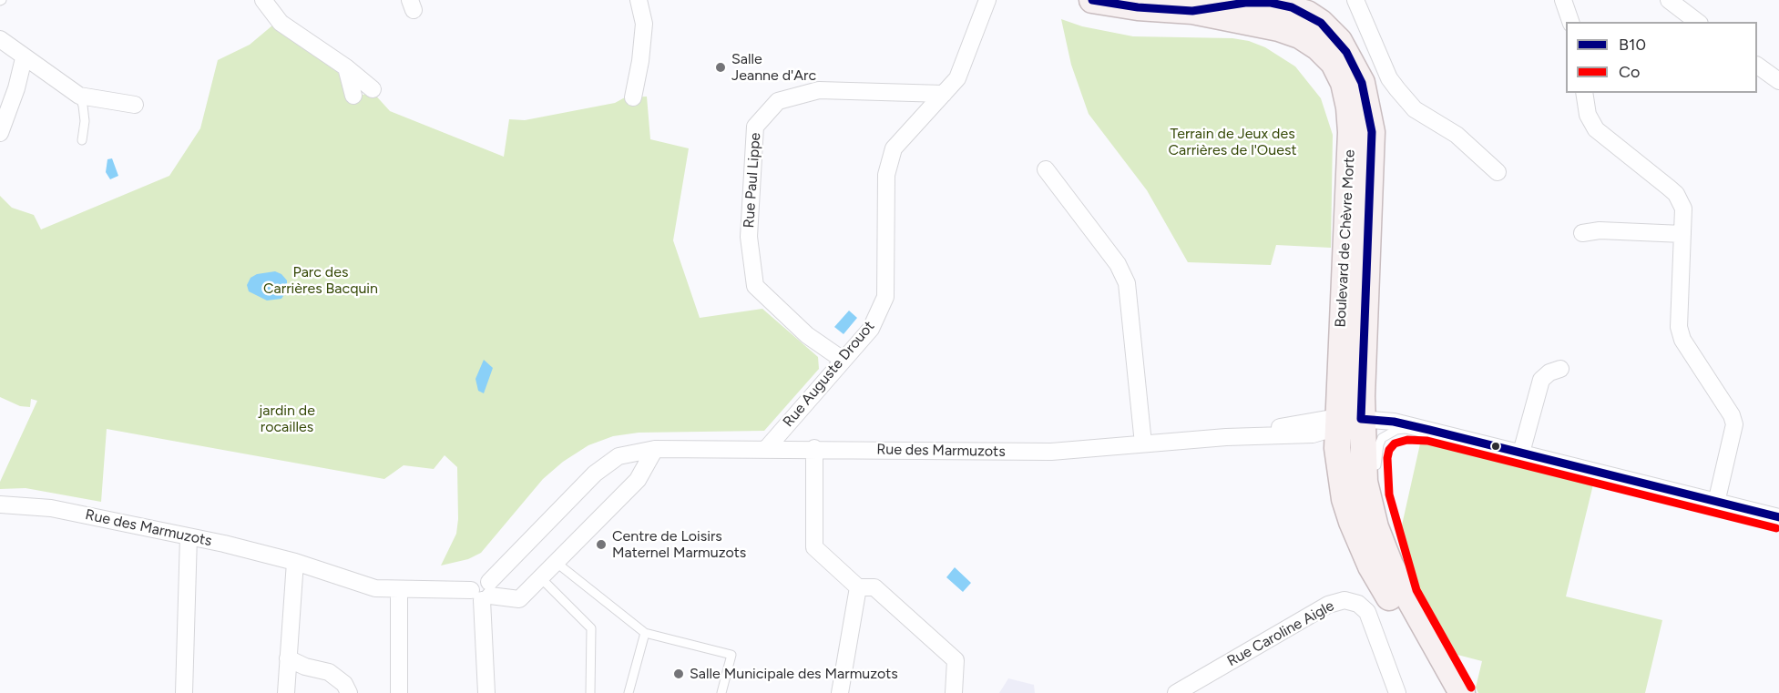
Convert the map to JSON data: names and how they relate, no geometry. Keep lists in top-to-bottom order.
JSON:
{
  "streets": {
    "main road": ["Boulevard de Chèvre Morte"],
    "street": [
      "Rue Paul Lippe",
      "Rue Auguste Drouot",
      "Rue des Marmuzots",
      "Rue Caroline Aigle"
    ]
  },
  "crossings": [
    ["Rue Paul Lippe", "Rue Auguste Drouot"],
    ["Boulevard de Chèvre Morte", "Rue des Marmuzots"],
    ["Rue Auguste Drouot", "Rue des Marmuzots"]
  ],
  "parks": ["Terrain de Jeux des Carrières de l'Ouest", "Parc des Carrières Bacquin", "jardin de rocailles"],
  "places": ["Salle Jeanne d'Arc", "Centre de Loisirs Maternel Marmuzots", "Salle Municipale des Marmuzots"],
  "lines": ["transit line B10", "transit line Co"],
  "legend": ["B10", "Co"]
}
